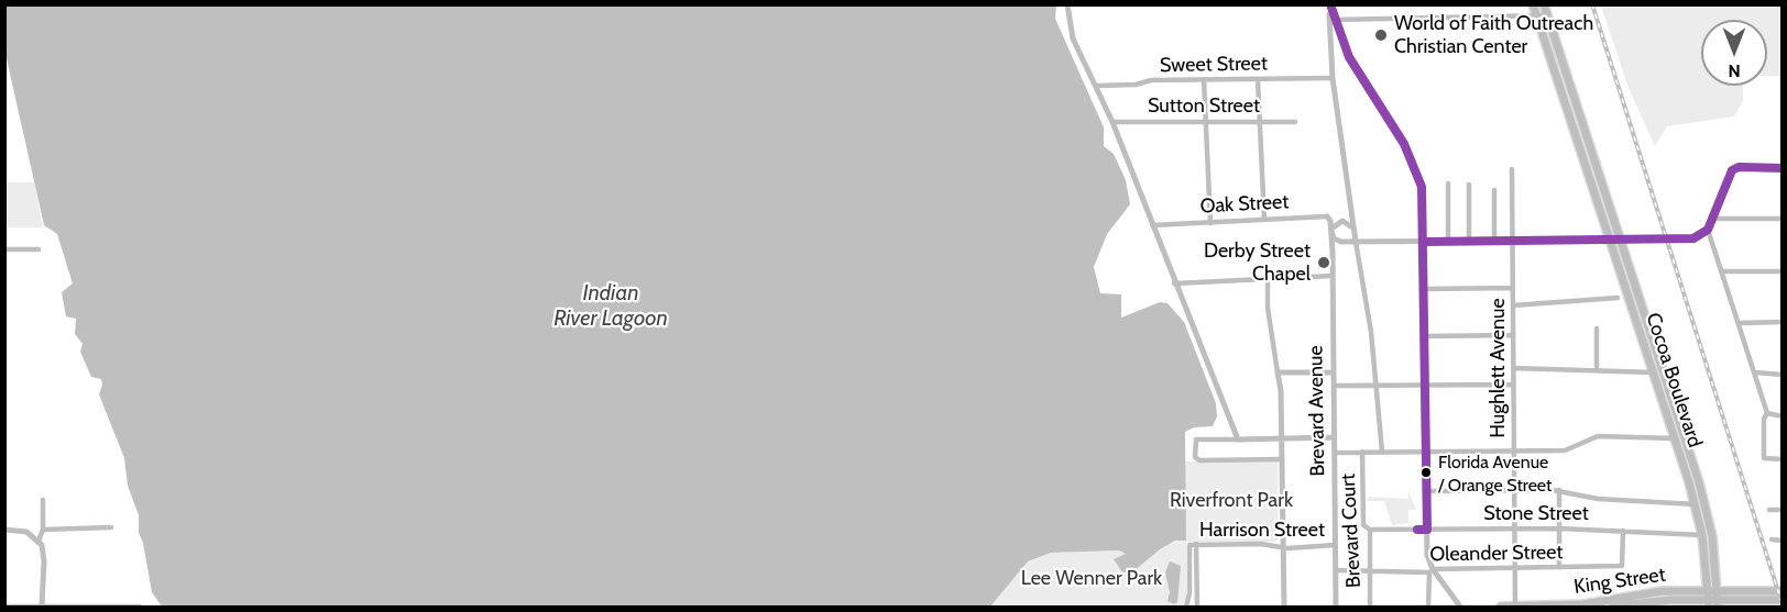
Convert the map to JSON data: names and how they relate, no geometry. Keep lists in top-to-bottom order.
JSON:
{
  "streets": {
    "main road": ["Cocoa Boulevard", "King Street"],
    "street": [
      "Sweet Street",
      "Sutton Street",
      "Oak Street",
      "Hughlett Avenue",
      "Brevard Avenue",
      "Stone Street",
      "Harrison Street",
      "Brevard Court",
      "Oleander Street"
    ]
  },
  "crossings": [
    ["Oak Street", "Brevard Avenue"],
    ["Hughlett Avenue", "Stone Street"],
    ["Hughlett Avenue", "Oleander Street"],
    ["Hughlett Avenue", "King Street"],
    ["Cocoa Boulevard", "Stone Street"],
    ["Cocoa Boulevard", "King Street"],
    ["Brevard Avenue", "Harrison Street"],
    ["Brevard Avenue", "Oleander Street"],
    ["Stone Street", "Brevard Court"],
    ["Stone Street", "Oleander Street"],
    ["Brevard Court", "Oleander Street"]
  ],
  "water": ["Indian River Lagoon"],
  "parks": ["Riverfront Park", "Lee Wenner Park"],
  "places": ["World of Faith Outreach Christian Center", "Derby Street Chapel", "Florida Avenue / Orange Street"],
  "north": "bottom"
}
